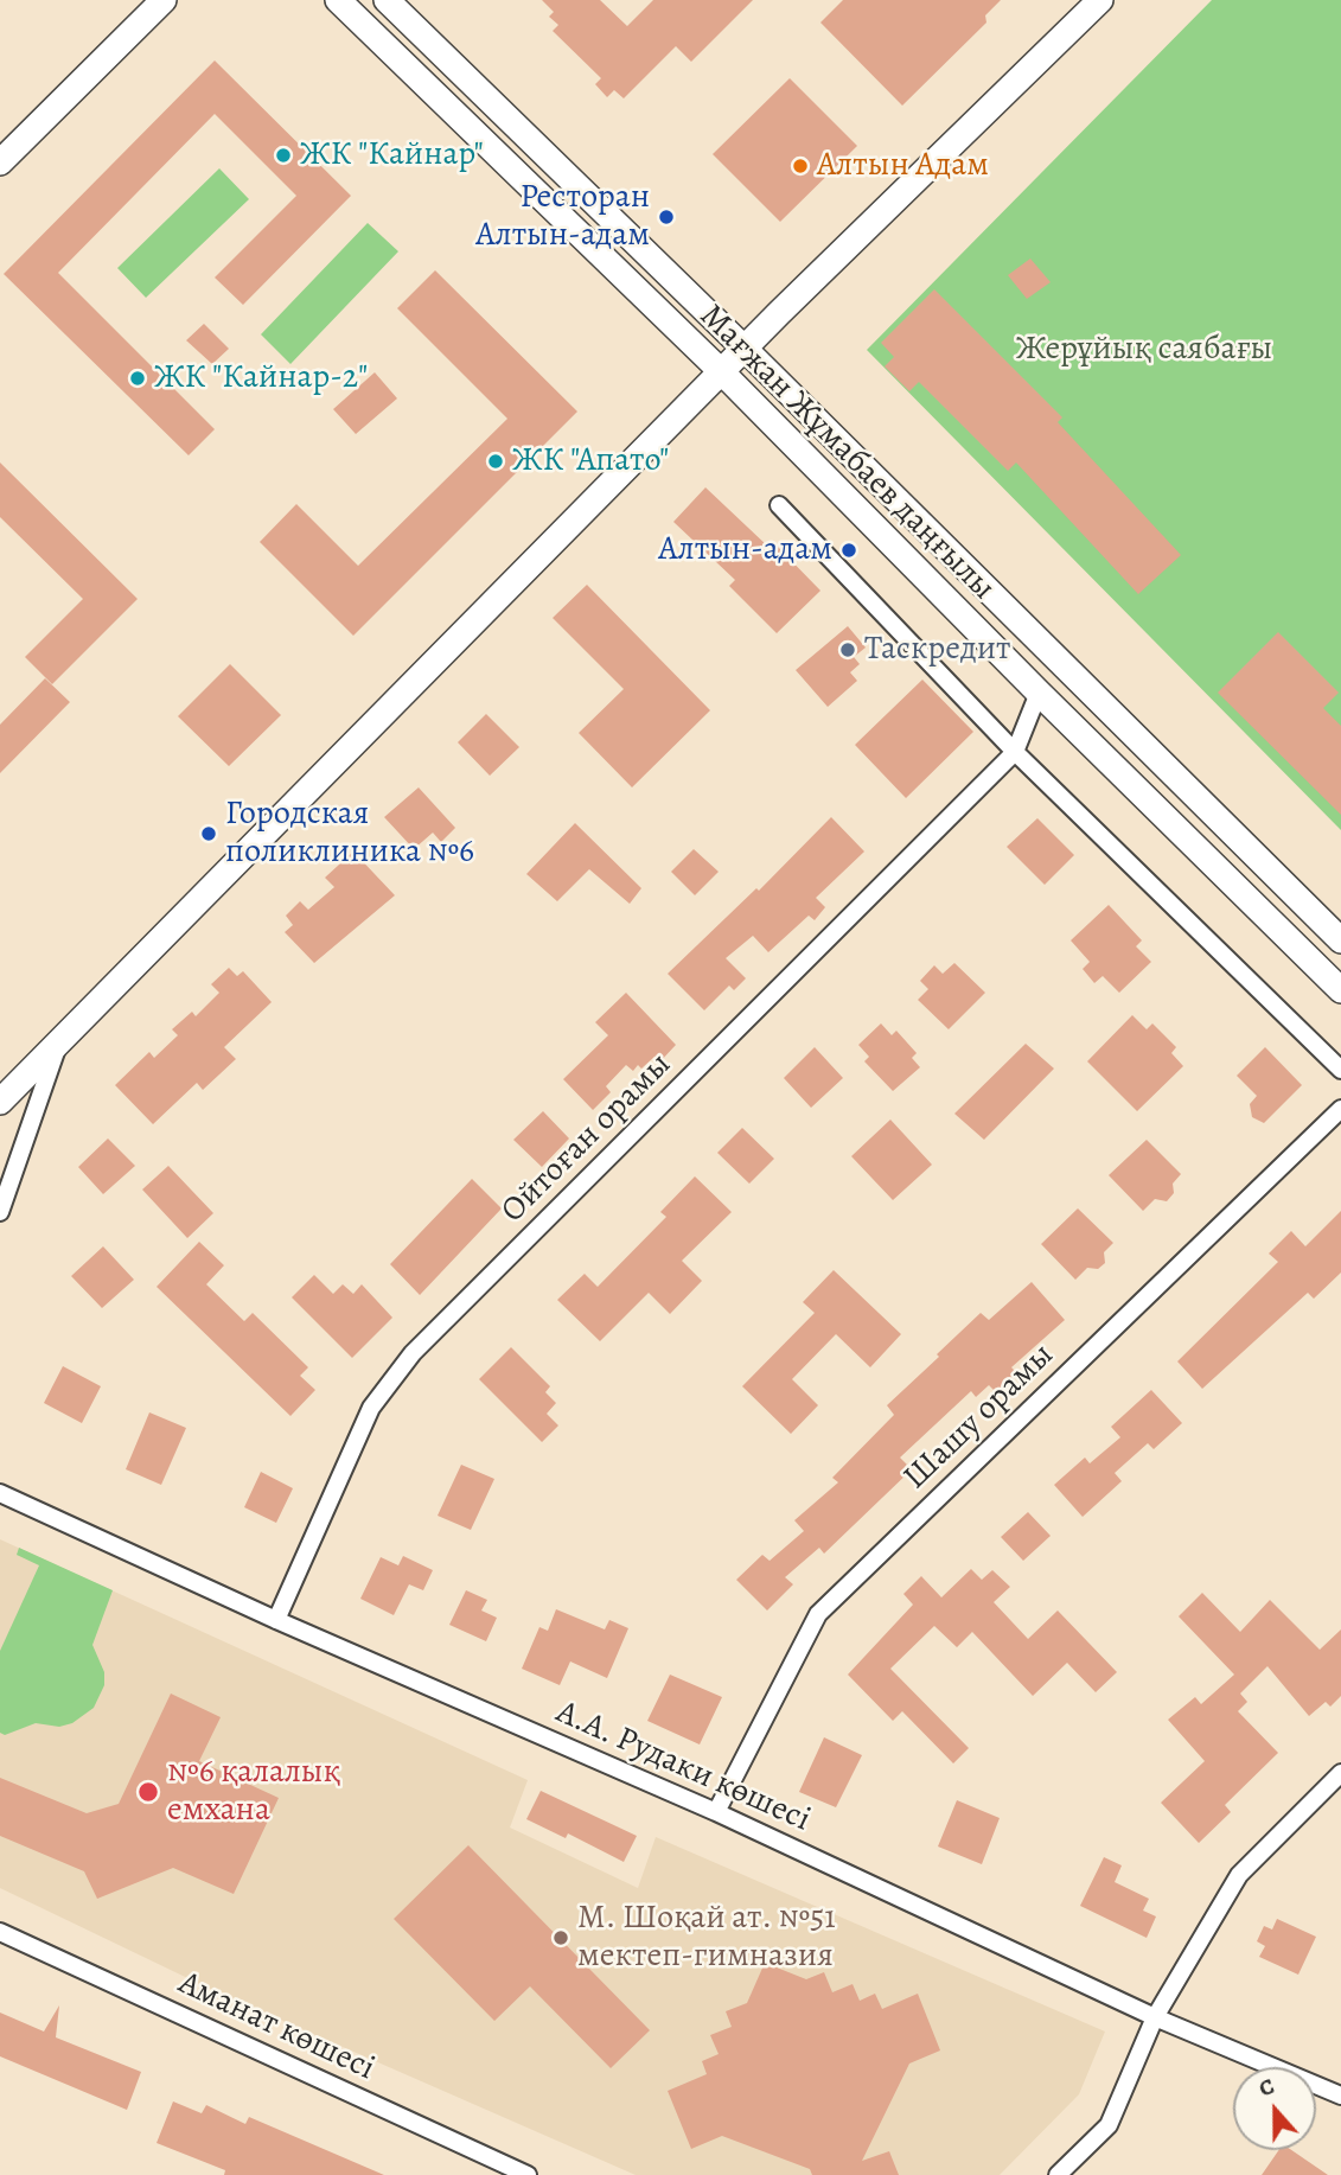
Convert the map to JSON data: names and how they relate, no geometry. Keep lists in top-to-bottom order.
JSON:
{
  "streets": {
    "main road": ["Мағжан Жұмабаев даңғылы"],
    "street": [
      "Ойтоған орамы",
      "Шашу орамы",
      "А.А. Рудаки көшесі",
      "Аманат көшесі"
    ]
  },
  "crossings": [
    ["Ойтоған орамы", "А.А. Рудаки көшесі"],
    ["Шашу орамы", "А.А. Рудаки көшесі"]
  ],
  "parks": ["Жерұйық саябағы"],
  "places": [
    "ЖК \"Кайнар\"",
    "Алтын Адам",
    "Ресторан Алтын-адам",
    "ЖК \"Кайнар-2\"",
    "ЖК \"Апато\"",
    "Алтын-адам",
    "Таскредит",
    "Городская поликлиника №6",
    "№6 қалалық емхана",
    "М. Шоқай ат. №51 мектеп-гимназия"
  ],
  "north": "top"
}
